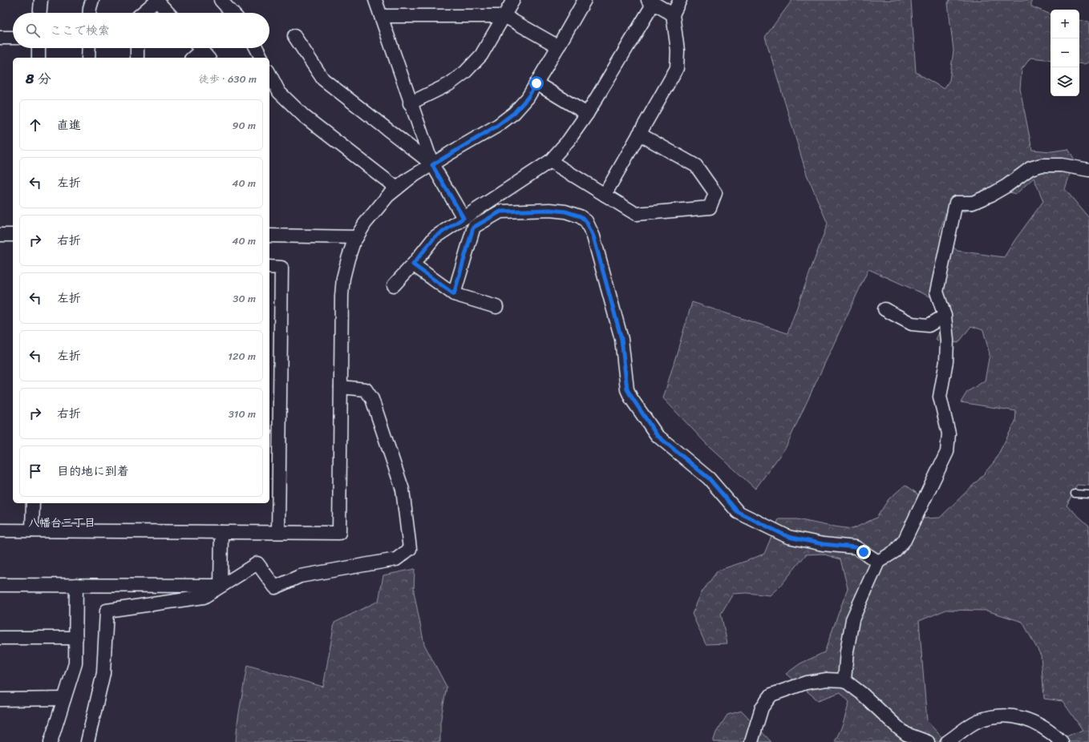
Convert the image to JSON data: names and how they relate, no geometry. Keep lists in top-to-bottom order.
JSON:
{
  "districts": ["八幡台三丁目"],
  "page": {
    "map_buttons": ["+", "−"],
    "search": "ここで検索",
    "heading": ["8 分", "徒歩 · 630 m"],
    "list": [
      ["直進", "90 m"],
      ["左折", "40 m"],
      ["右折", "40 m"],
      ["左折", "30 m"],
      ["左折", "120 m"],
      ["右折", "310 m"],
      "目的地に到着"
    ]
  }
}
